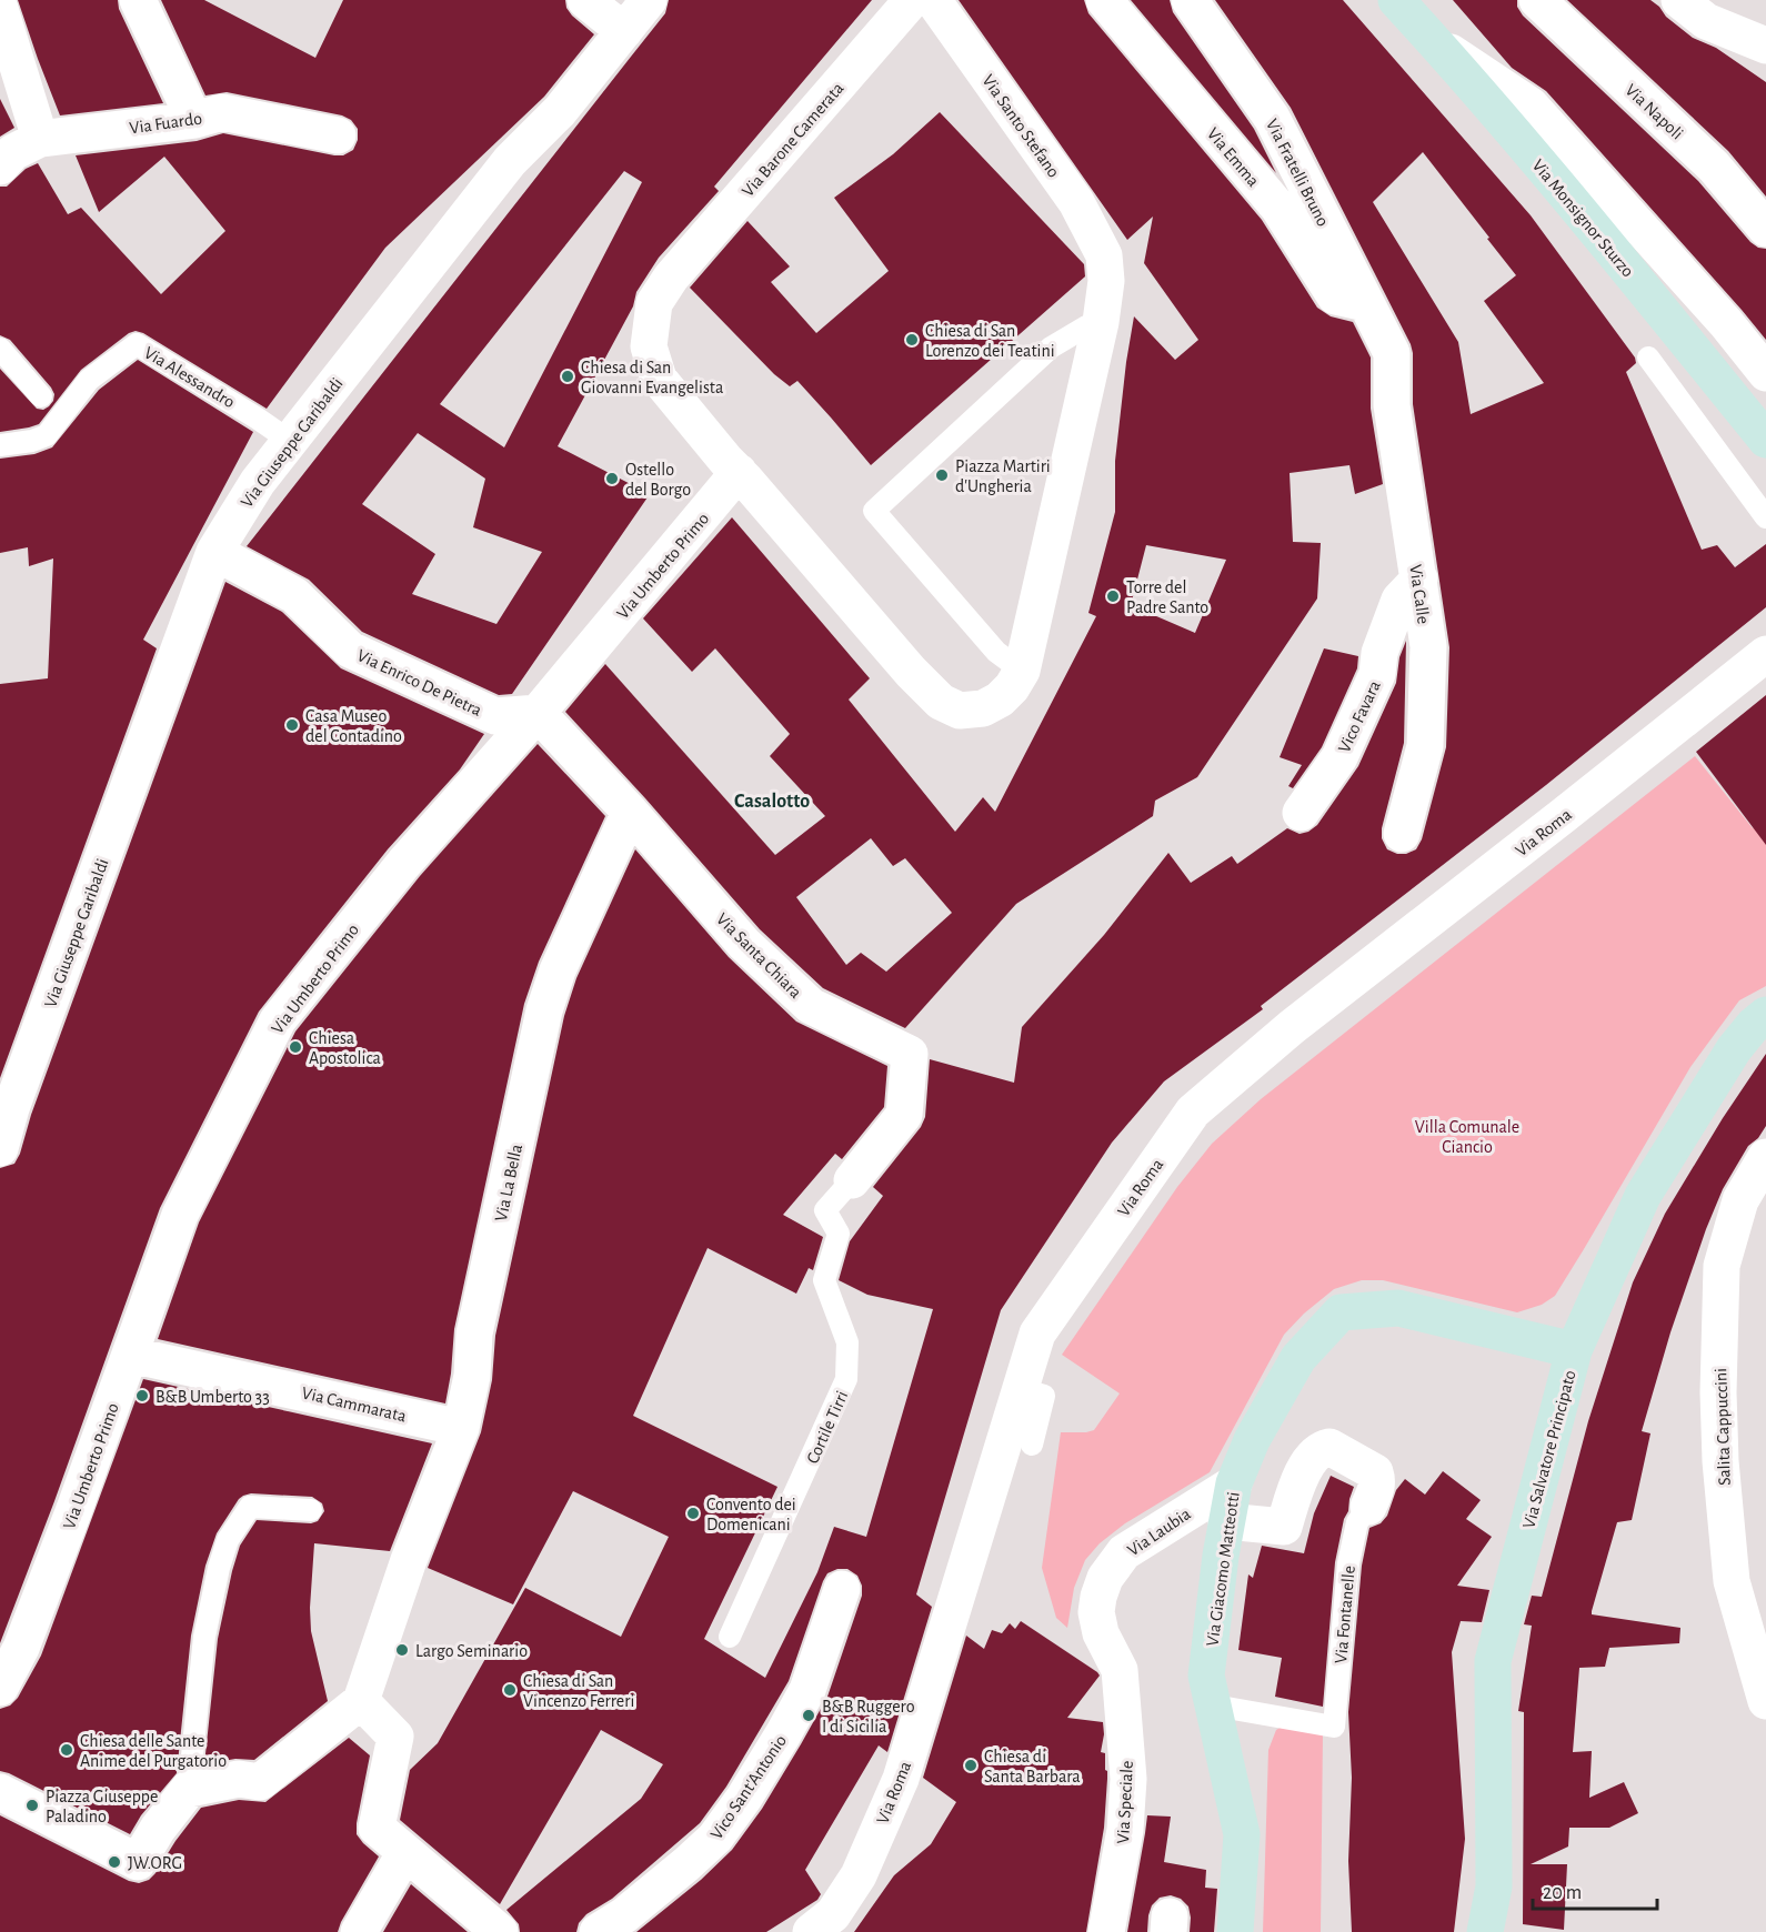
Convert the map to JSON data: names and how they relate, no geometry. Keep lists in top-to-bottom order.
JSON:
{
  "streets": {
    "main road": ["Via Monsignor Sturzo", "Via Salvatore Principato", "Via Giacomo Matteotti"],
    "street": [
      "Via Napoli",
      "Via Fuardo",
      "Via Santo Stefano",
      "Via Barone Camerata",
      "Via Emma",
      "Via Fratelli Bruno",
      "Via Giuseppe Garibaldi",
      "Via Umberto Primo",
      "Via Calle",
      "Via Enrico De Pietra",
      "Vico Favara",
      "Via Roma",
      "Via Santa Chiara",
      "Via La Bella",
      "Via Cammarata",
      "Salita Cappuccini",
      "Via Laubia",
      "Vico Sant'Antonio",
      "Via Speciale"
    ],
    "lane": ["Via Alessandro", "Cortile Tirri", "Via Fontanelle"]
  },
  "crossings": [
    ["Via Barone Camerata", "Via Umberto Primo"],
    ["Via Emma", "Via Fratelli Bruno"],
    ["Via Fratelli Bruno", "Via Calle"],
    ["Via Alessandro", "Via Giuseppe Garibaldi"],
    ["Via Giuseppe Garibaldi", "Via Enrico De Pietra"],
    ["Via Umberto Primo", "Via Enrico De Pietra"],
    ["Via Umberto Primo", "Via Santa Chiara"],
    ["Via Umberto Primo", "Via Cammarata"],
    ["Via Calle", "Vico Favara"],
    ["Via Enrico De Pietra", "Via Santa Chiara"],
    ["Via Santa Chiara", "Via La Bella"],
    ["Via Santa Chiara", "Cortile Tirri"],
    ["Via La Bella", "Via Cammarata"],
    ["Via Salvatore Principato", "Via Giacomo Matteotti"],
    ["Via Laubia", "Via Giacomo Matteotti"],
    ["Via Laubia", "Via Speciale"],
    ["Via Giacomo Matteotti", "Via Fontanelle"]
  ],
  "districts": ["Casalotto"],
  "parks": ["Villa Comunale Ciancio"],
  "places": [
    "Chiesa di San Lorenzo dei Teatini",
    "Chiesa di San Giovanni Evangelista",
    "Piazza Martiri d'Ungheria",
    "Ostello del Borgo",
    "Torre del Padre Santo",
    "Casa Museo del Contadino",
    "Chiesa Apostolica",
    "B&B Umberto 33",
    "Convento dei Domenicani",
    "Largo Seminario",
    "Chiesa di San Vincenzo Ferreri",
    "B&B Ruggero I di Sicilia",
    "Chiesa delle Sante Anime del Purgatorio",
    "Chiesa di Santa Barbara",
    "Piazza Giuseppe Paladino",
    "JW.ORG"
  ],
  "scale_bar": "20 m"
}
